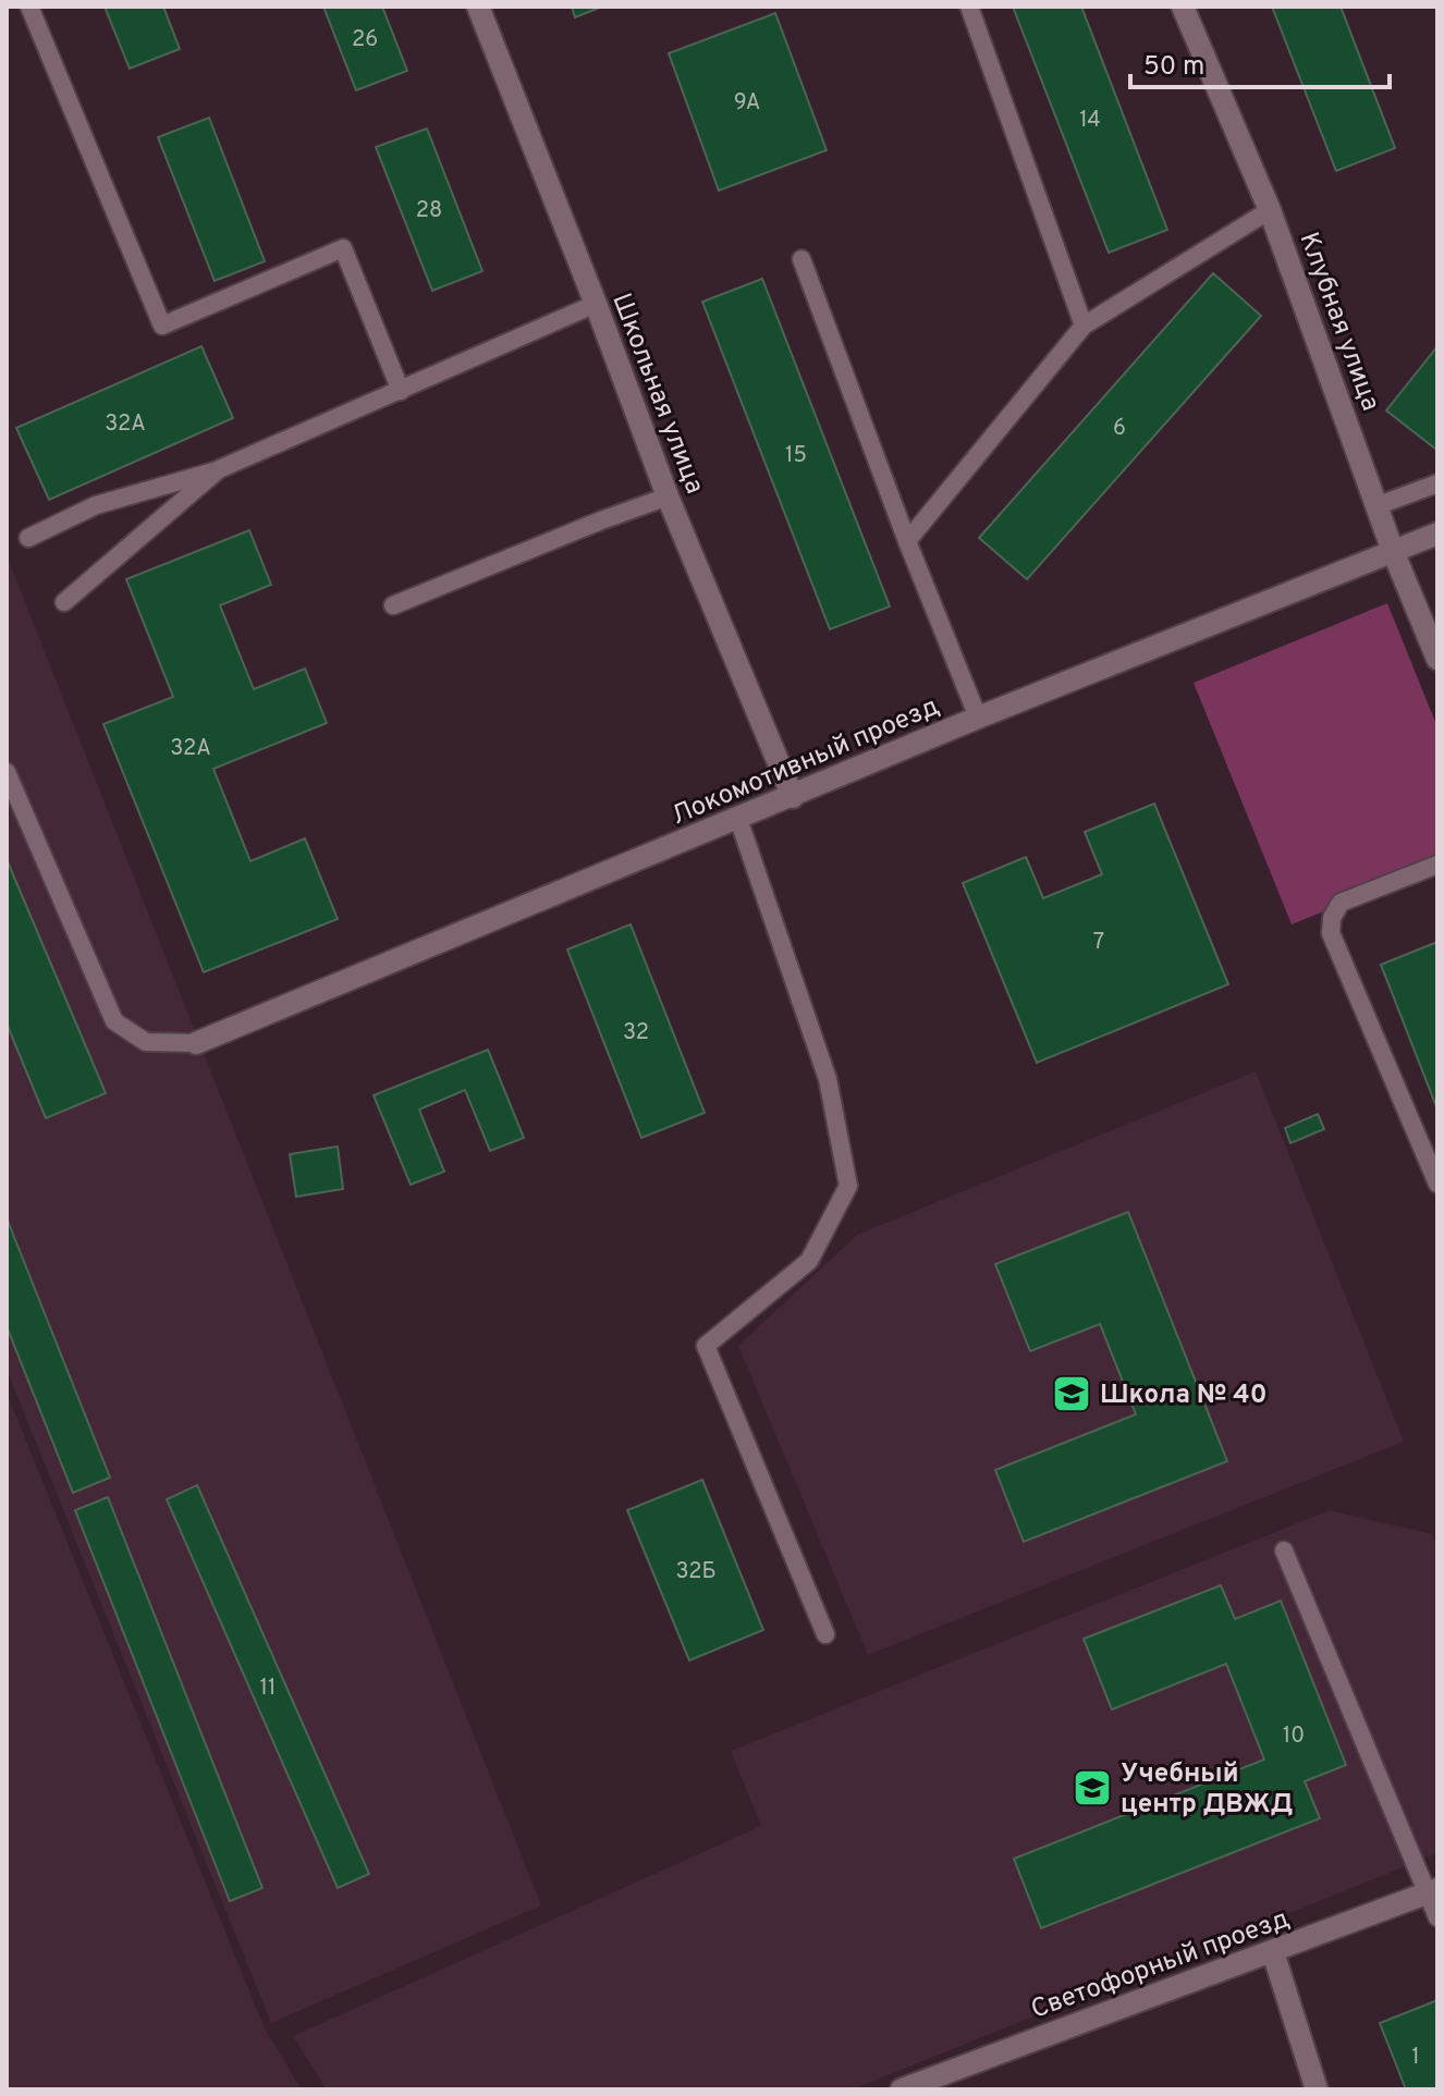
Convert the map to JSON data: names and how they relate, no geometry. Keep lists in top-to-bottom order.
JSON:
{
  "streets": {
    "street": [
      "Клубная улица",
      "Школьная улица",
      "Локомотивный проезд",
      "Светофорный проезд"
    ]
  },
  "crossings": [
    ["Клубная улица", "Локомотивный проезд"],
    ["Школьная улица", "Локомотивный проезд"]
  ],
  "places": {
    "school or university": ["Школа № 40", "Учебный центр ДВЖД"]
  },
  "house_numbers": [
    "26",
    "9А",
    "14",
    "28",
    "32А",
    "6",
    "15",
    "32А",
    "7",
    "32",
    "32Б",
    "11",
    "10",
    "1"
  ],
  "scale_bar": "50 m"
}
